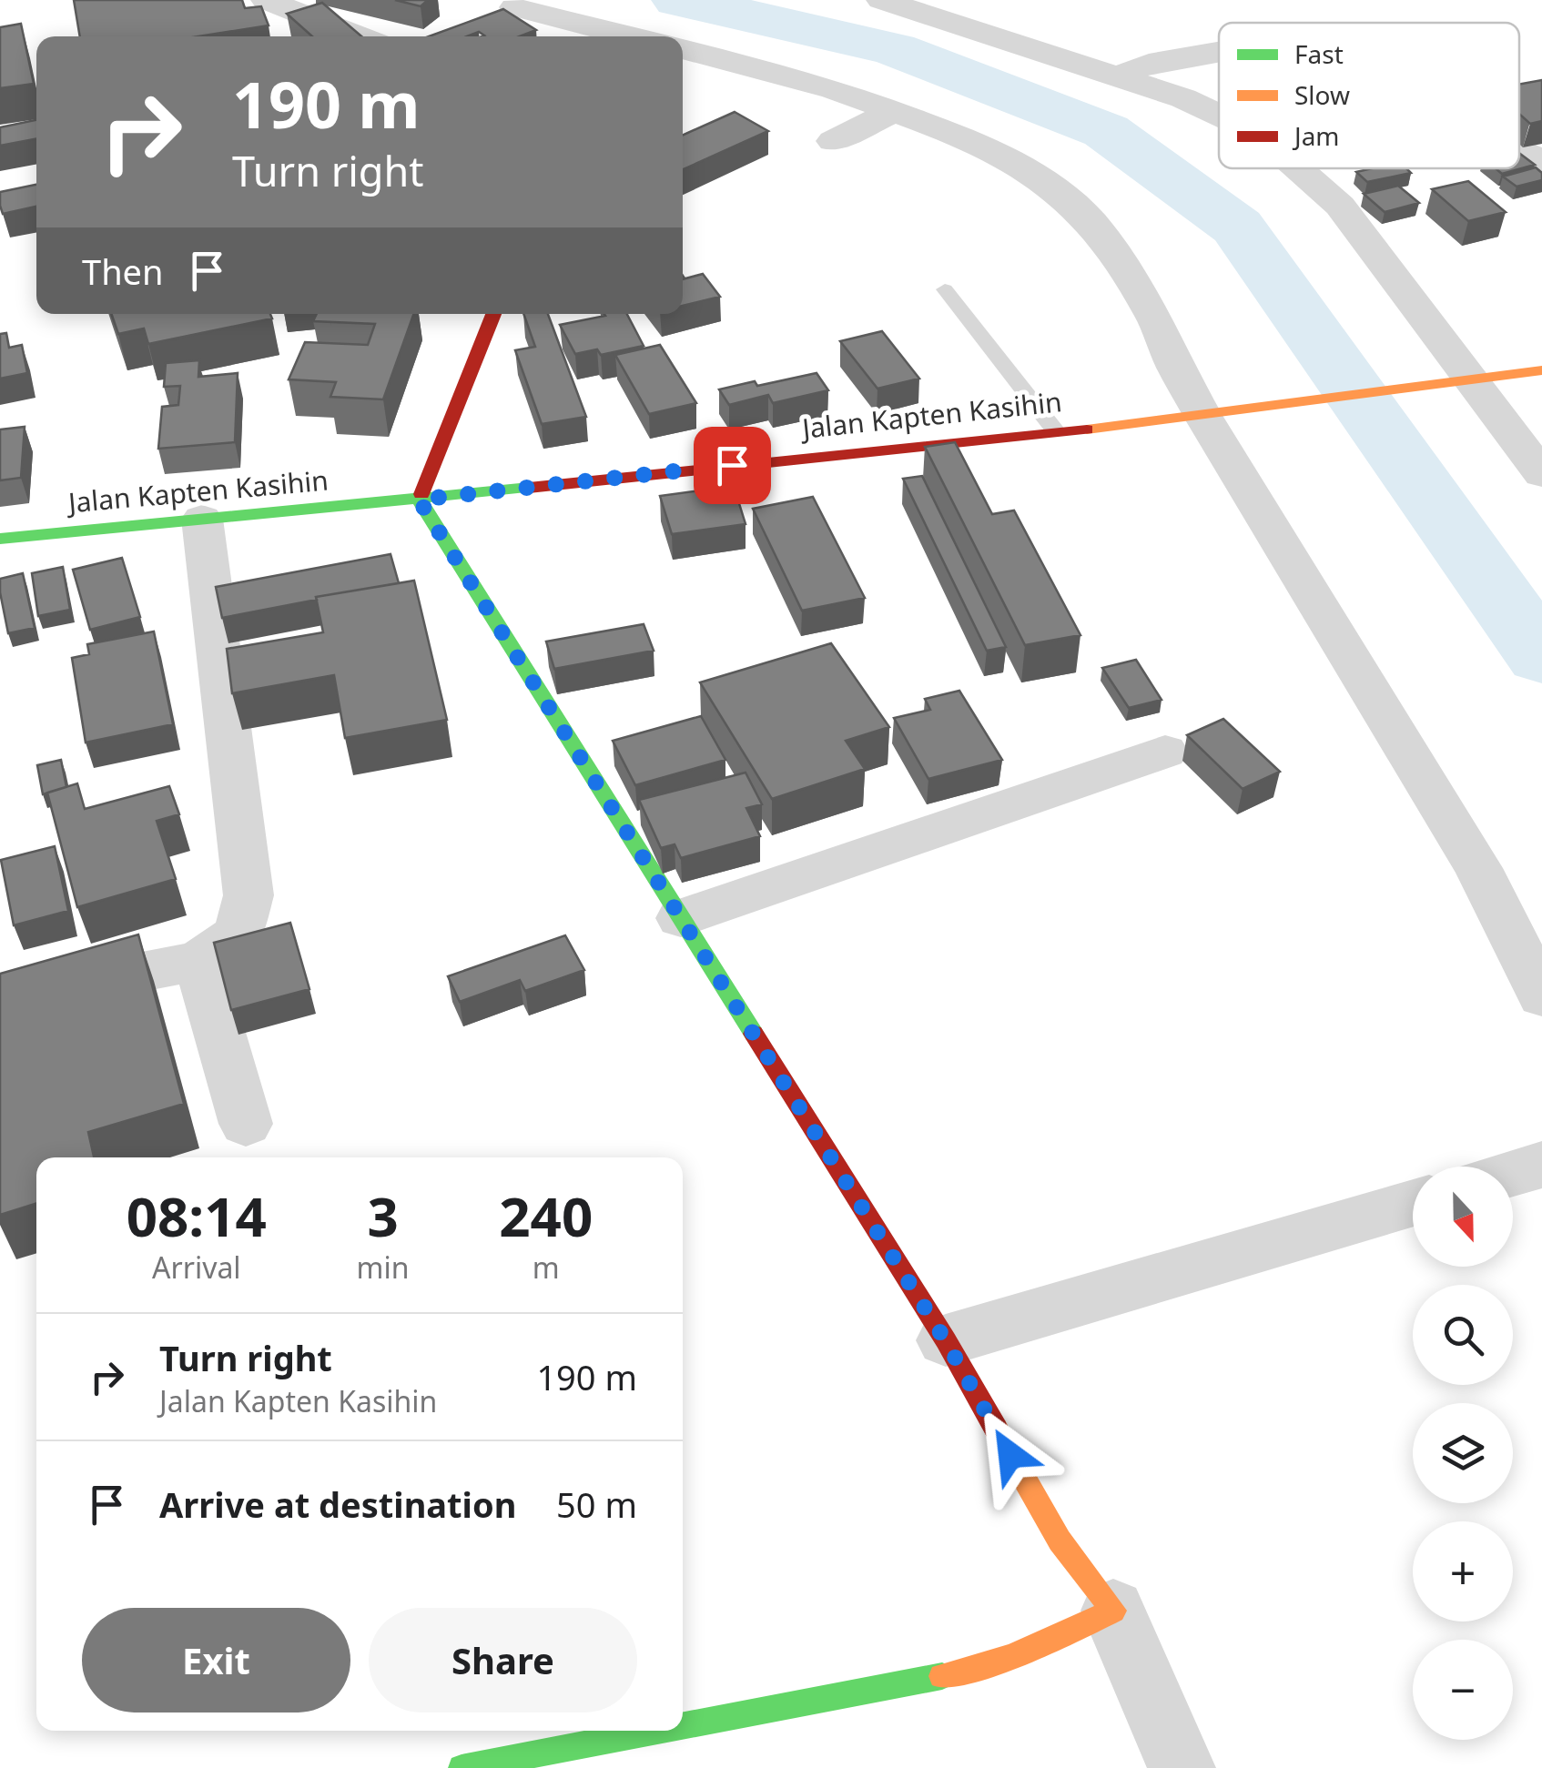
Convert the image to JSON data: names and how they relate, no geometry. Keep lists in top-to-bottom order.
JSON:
{
  "streets": {
    "street": ["Jalan Kapten Kasihin"]
  },
  "legend": ["Fast", "Slow", "Jam"],
  "north": "bottom",
  "page": {
    "turn": ["190 m", "Turn right"],
    "then": "Then",
    "eta": [
      "08:14",
      "Arrival",
      "3",
      "min",
      "240",
      "m"
    ],
    "map_buttons": ["+", "−"],
    "list": [
      {
        "name": "Turn right",
        "note": "Jalan Kapten Kasihin",
        "value": "190 m"
      },
      {
        "name": "Arrive at destination",
        "value": "50 m"
      }
    ],
    "buttons": ["Exit", "Share"]
  }
}
